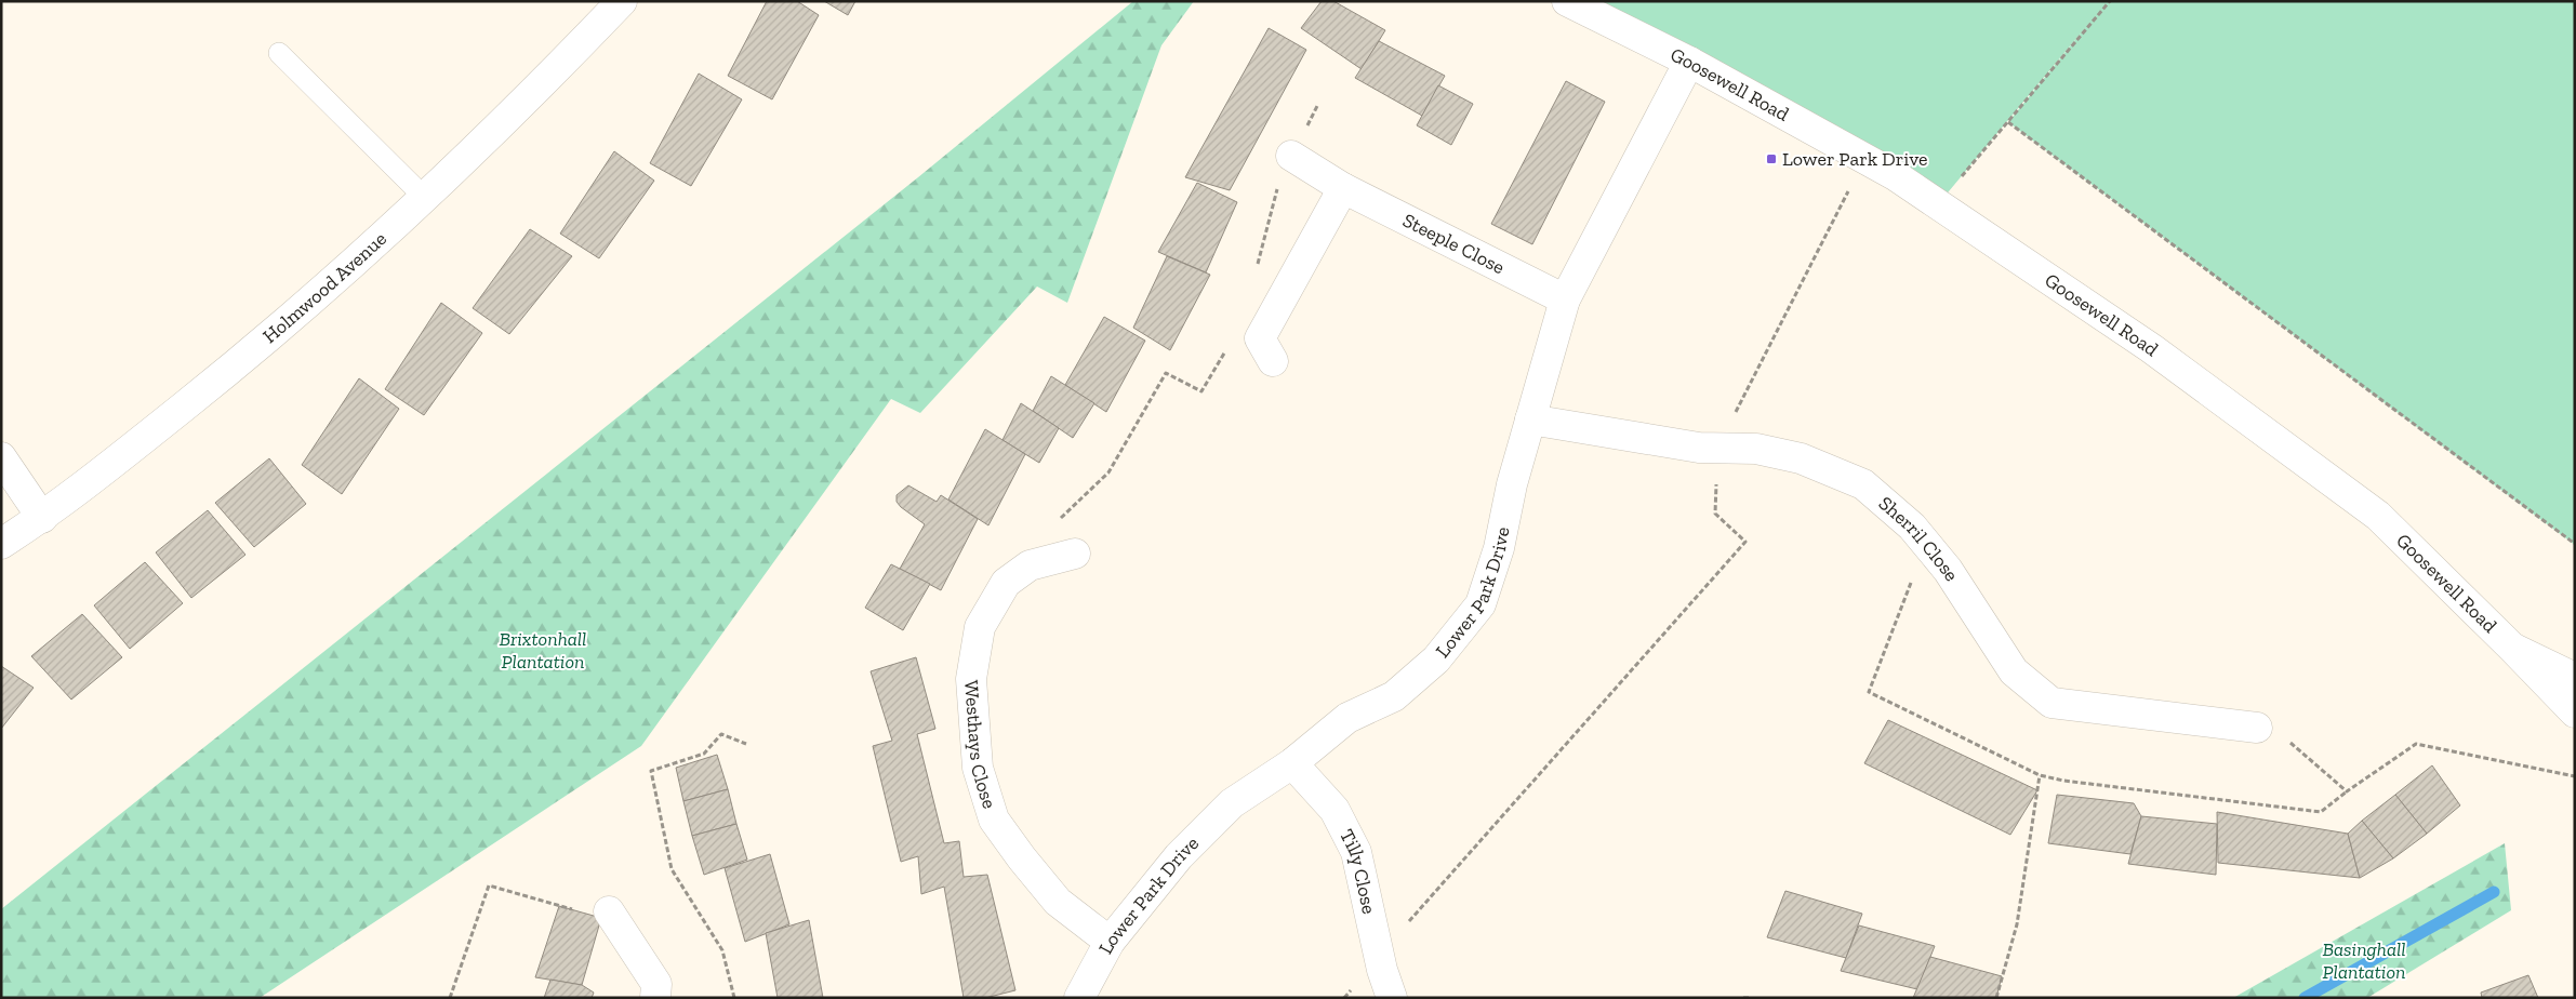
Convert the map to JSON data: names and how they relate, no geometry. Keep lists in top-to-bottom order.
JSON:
{
  "streets": {
    "street": [
      "Goosewell Road",
      "Steeple Close",
      "Holmwood Avenue",
      "Sherril Close",
      "Lower Park Drive",
      "Westhays Close",
      "Tilly Close"
    ]
  },
  "crossings": [
    ["Goosewell Road", "Lower Park Drive"],
    ["Steeple Close", "Lower Park Drive"],
    ["Sherril Close", "Lower Park Drive"],
    ["Lower Park Drive", "Westhays Close"],
    ["Lower Park Drive", "Tilly Close"]
  ],
  "parks": ["Brixtonhall Plantation", "Basinghall Plantation"],
  "places": {
    "transit": ["Lower Park Drive"]
  }
}
